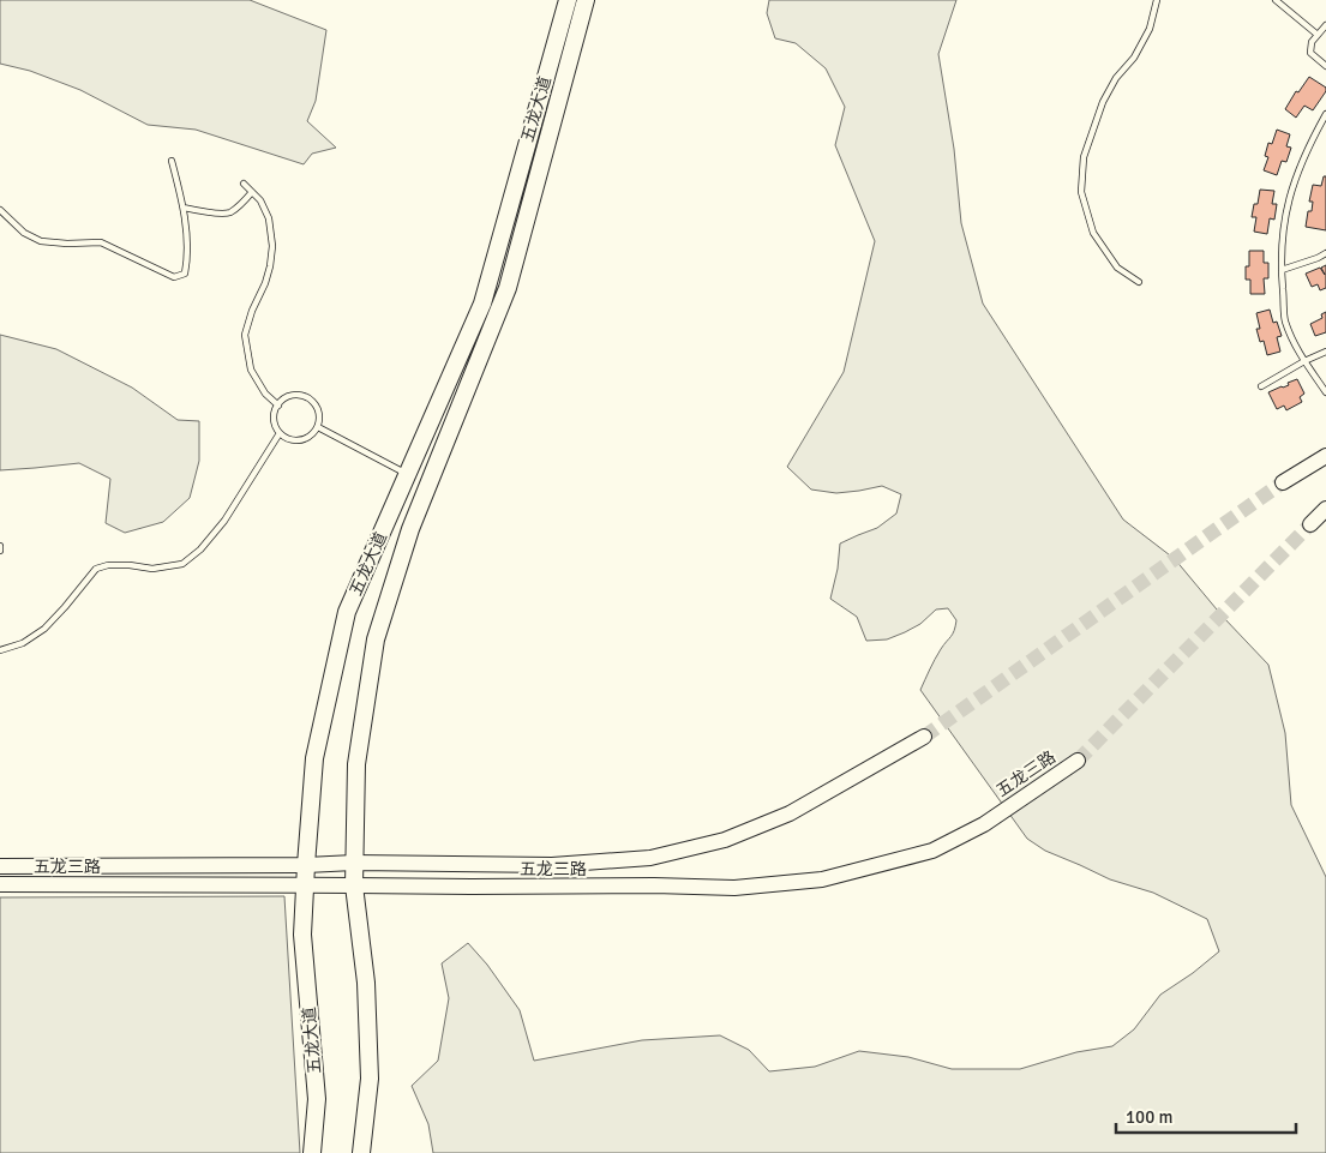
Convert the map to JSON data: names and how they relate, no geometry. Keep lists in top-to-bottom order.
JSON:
{
  "streets": {
    "main road": ["五龙大道", "五龙三路"]
  },
  "crossings": [
    ["五龙大道", "五龙三路"]
  ],
  "scale_bar": "100 m"
}
